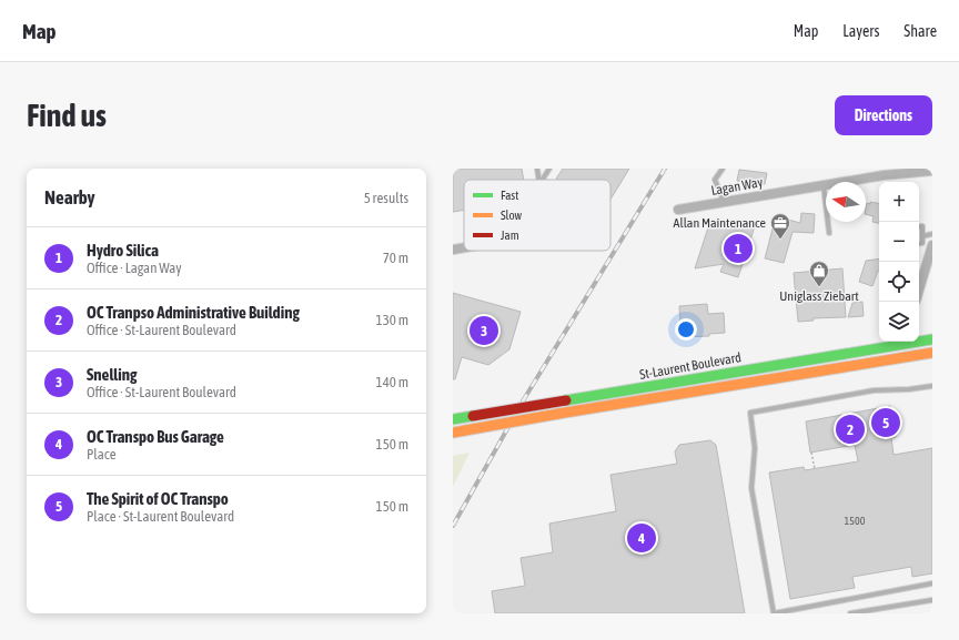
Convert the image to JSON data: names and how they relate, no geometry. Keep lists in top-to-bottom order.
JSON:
{
  "streets": {
    "main road": ["St-Laurent Boulevard"],
    "street": ["Lagan Way"]
  },
  "places": {
    "office": ["Allan Maintenance"],
    "shop": ["Uniglass Ziebart"]
  },
  "house_numbers": ["1500"],
  "legend": ["Fast", "Slow", "Jam"],
  "north": "left",
  "page": {
    "header": "Map",
    "nav": ["Map", "Layers", "Share"],
    "buttons": "Directions",
    "title": "Find us",
    "heading": ["Nearby", "5 results"],
    "map_buttons": ["+", "−"],
    "list": [
      {
        "mark": "1",
        "name": "Hydro Silica",
        "note": "Office · Lagan Way",
        "value": "70 m"
      },
      {
        "mark": "2",
        "name": "OC Tranpso Administrative Building",
        "note": "Office · St-Laurent Boulevard",
        "value": "130 m"
      },
      {
        "mark": "3",
        "name": "Snelling",
        "note": "Office · St-Laurent Boulevard",
        "value": "140 m"
      },
      {
        "mark": "4",
        "name": "OC Transpo Bus Garage",
        "note": "Place",
        "value": "150 m"
      },
      {
        "mark": "5",
        "name": "The Spirit of OC Transpo",
        "note": "Place · St-Laurent Boulevard",
        "value": "150 m"
      }
    ],
    "pins": [
      "1",
      "3",
      "5",
      "2",
      "4"
    ]
  }
}
